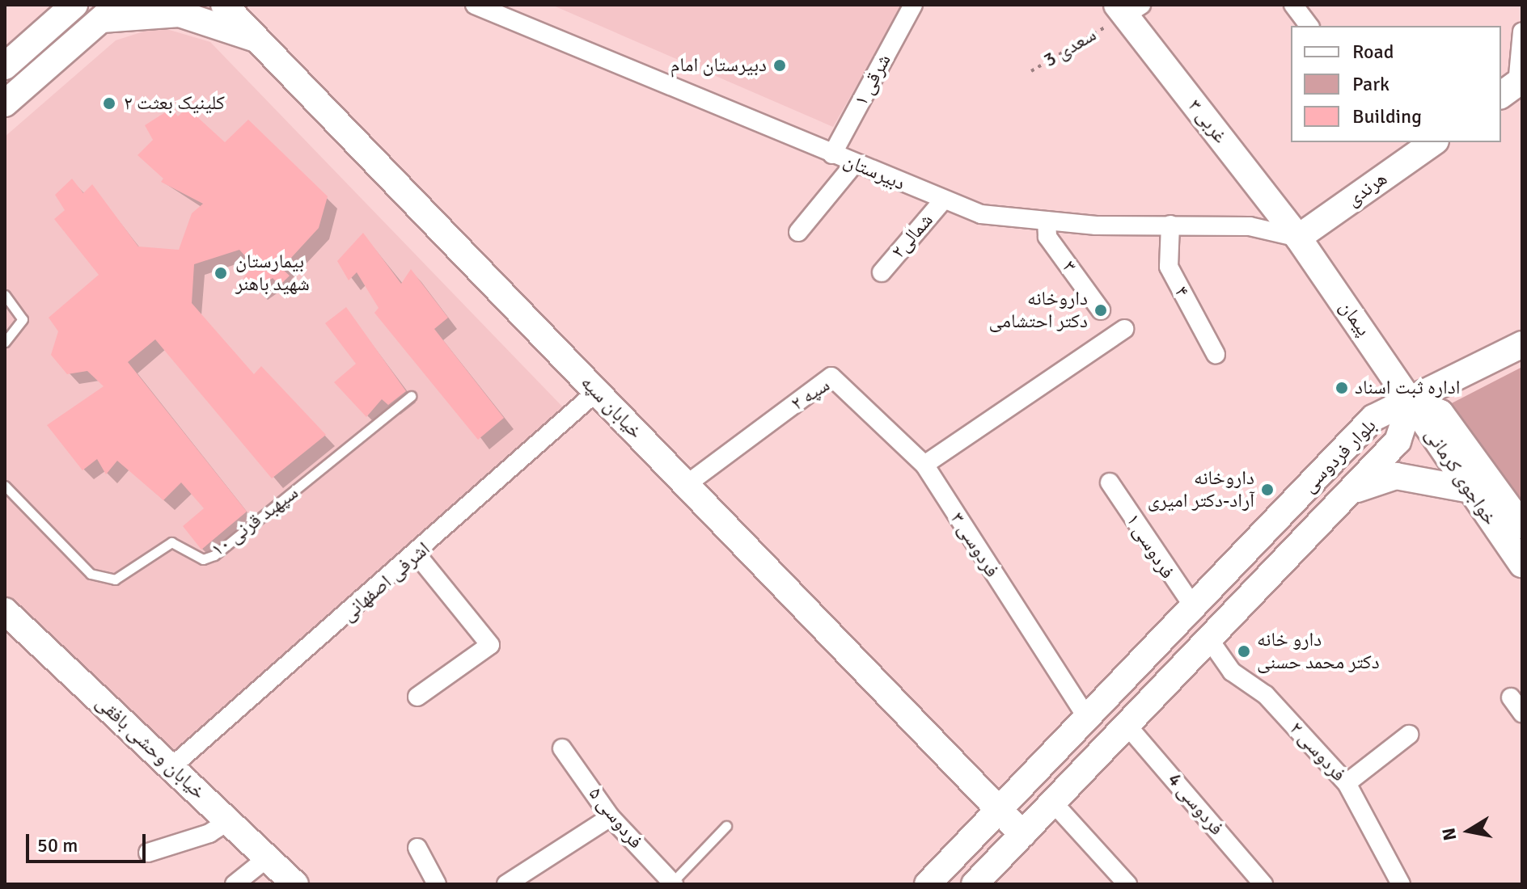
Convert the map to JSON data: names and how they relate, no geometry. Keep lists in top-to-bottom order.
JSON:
{
  "streets": {
    "main road": [
      "۳ غربی",
      "هرندی",
      "پیمان",
      "خیابان سپه",
      "بلوار فردوسی",
      "خواجوی کرمانی",
      "خیابان وحشی بافقی"
    ],
    "street": [
      "شرقی ۱",
      "دبیرستان",
      "شمالی۲",
      "۳",
      "۴",
      "سپه ۲",
      "فردوسی ۳",
      "فردوسی ۱",
      "اشرفی اصفهانی",
      "فردوسی ۲",
      "فردوسی 4",
      "فردوسی ۵"
    ],
    "lane": ["سپهبد قرنی ۱۰"],
    "path": ["سعدی 3"]
  },
  "crossings": [
    ["سعدی 3", "۳ غربی"],
    ["شرقی ۱", "دبیرستان"],
    ["۳ غربی", "دبیرستان"],
    ["۳ غربی", "هرندی"],
    ["۳ غربی", "پیمان"],
    ["دبیرستان", "هرندی"],
    ["دبیرستان", "شمالی۲"],
    ["دبیرستان", "۳"],
    ["دبیرستان", "۴"],
    ["دبیرستان", "پیمان"],
    ["هرندی", "پیمان"],
    ["پیمان", "بلوار فردوسی"],
    ["پیمان", "خواجوی کرمانی"],
    ["سپه ۲", "خیابان سپه"],
    ["سپه ۲", "فردوسی ۳"],
    ["خیابان سپه", "بلوار فردوسی"],
    ["خیابان سپه", "اشرفی اصفهانی"],
    ["بلوار فردوسی", "خواجوی کرمانی"],
    ["بلوار فردوسی", "فردوسی ۳"],
    ["بلوار فردوسی", "فردوسی ۱"],
    ["بلوار فردوسی", "فردوسی ۲"],
    ["بلوار فردوسی", "فردوسی 4"],
    ["اشرفی اصفهانی", "خیابان وحشی بافقی"]
  ],
  "places": [
    "دبیرستان امام",
    "کلینیک بعثت ۲",
    "بیمارستان شهید باهنر",
    "داروخانه دکتر احتشامی",
    "اداره ثبت اسناد",
    "داروخانه آراد-دکتر امیری",
    "دارو خانه دکتر محمد حسنی"
  ],
  "legend": ["Road", "Park", "Building"],
  "scale_bar": "50 m",
  "north": "left"
}
